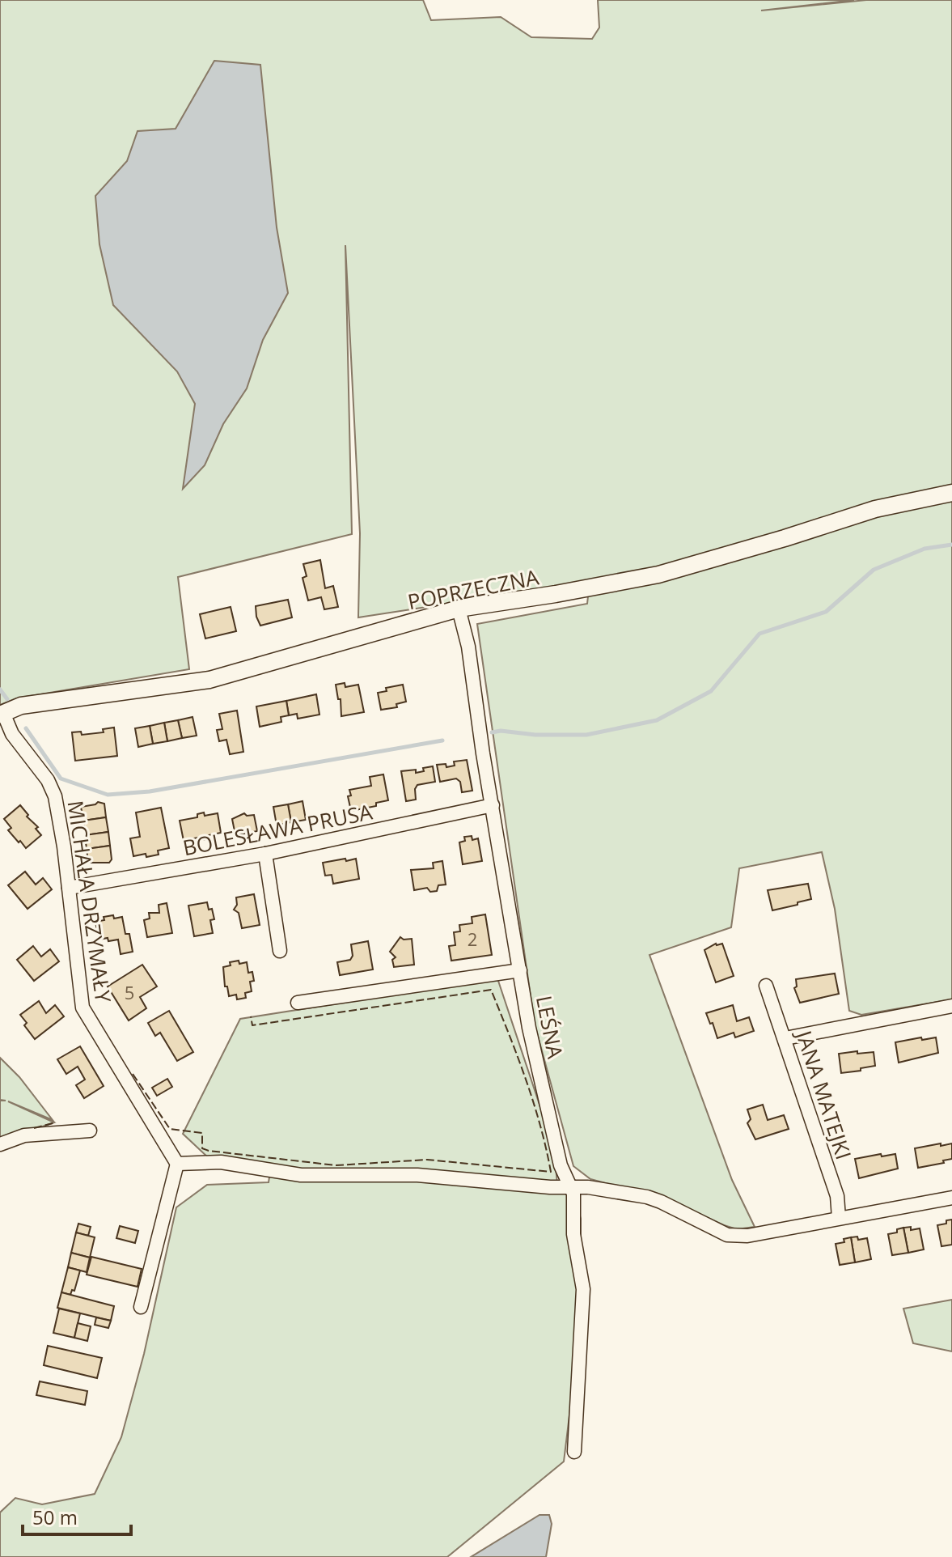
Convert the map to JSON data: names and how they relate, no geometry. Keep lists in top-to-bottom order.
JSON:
{
  "streets": {
    "street": [
      "POPRZECZNA",
      "BOLESŁAWA PRUSA",
      "MICHAŁA DRZYMAŁY",
      "LEŚNA",
      "JANA MATEJKI"
    ]
  },
  "crossings": [
    ["POPRZECZNA", "MICHAŁA DRZYMAŁY"],
    ["POPRZECZNA", "LEŚNA"],
    ["BOLESŁAWA PRUSA", "MICHAŁA DRZYMAŁY"],
    ["BOLESŁAWA PRUSA", "LEŚNA"]
  ],
  "house_numbers": ["2", "5"],
  "scale_bar": "50 m"
}
